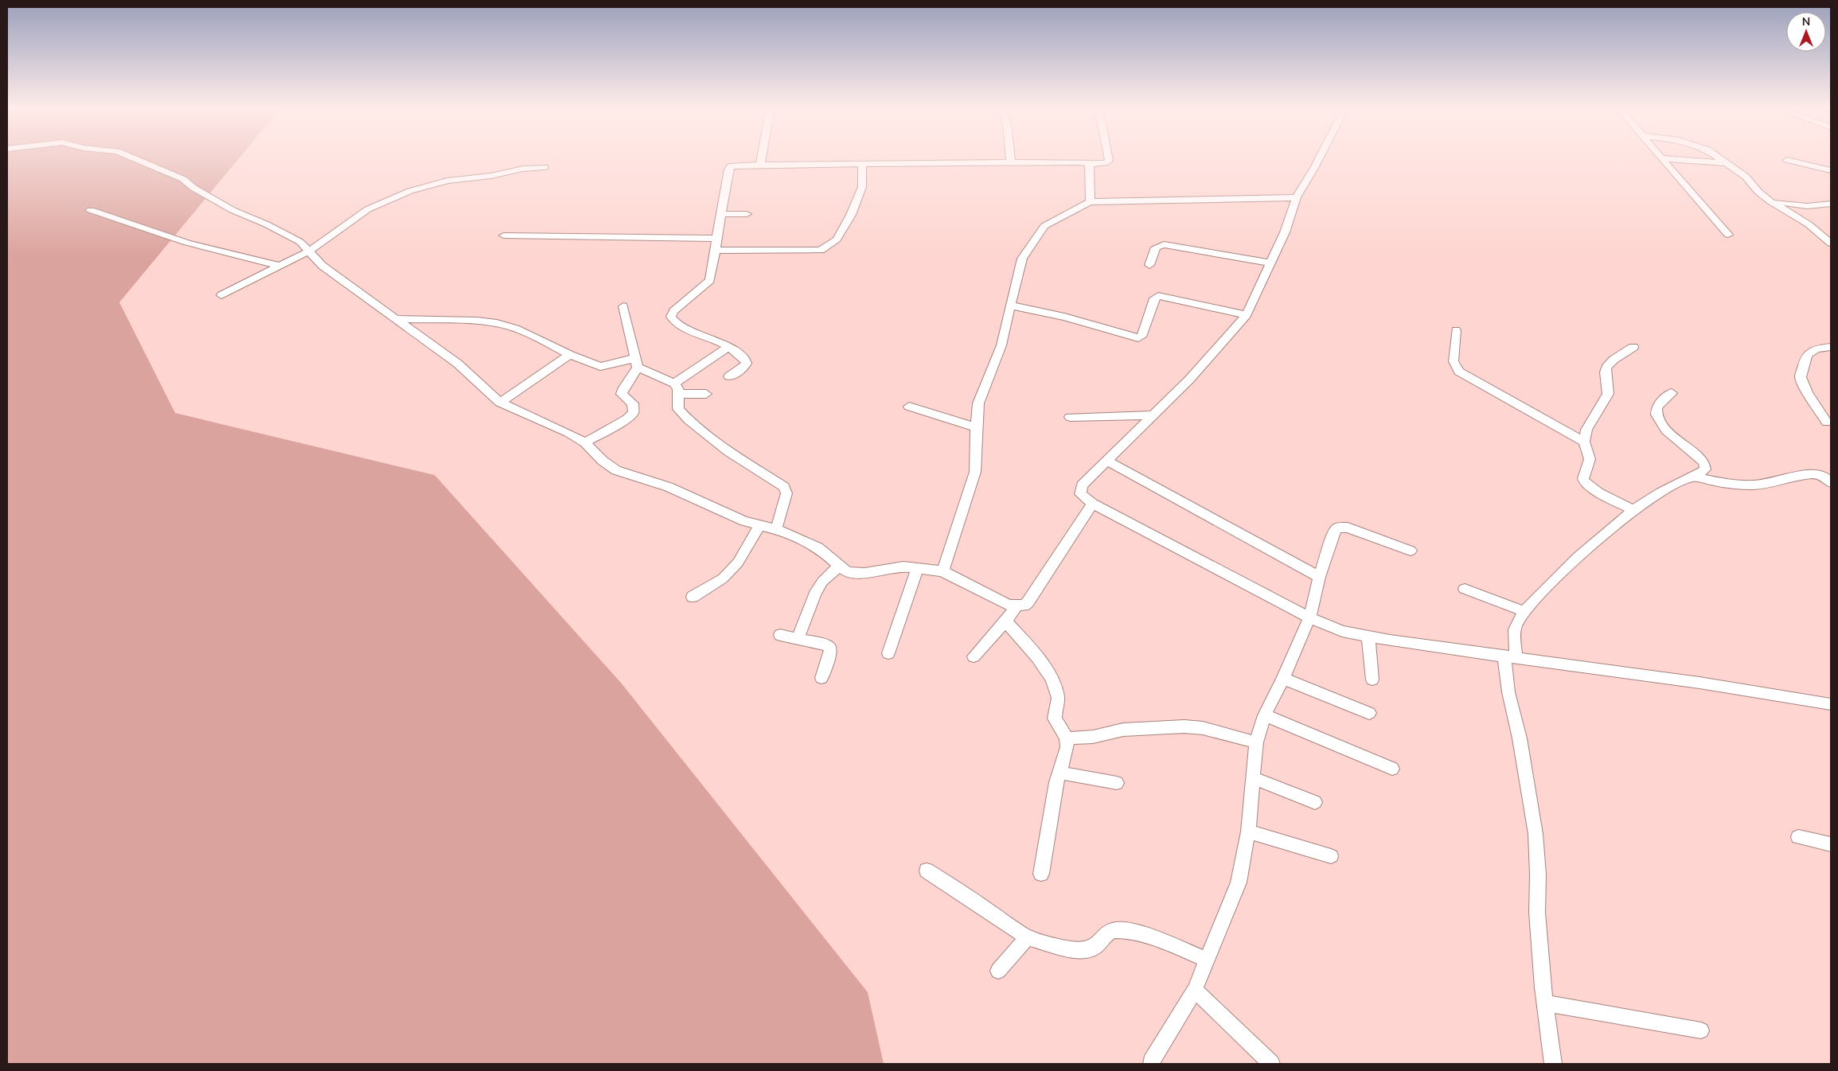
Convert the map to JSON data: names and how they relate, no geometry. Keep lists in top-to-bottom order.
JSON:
{
  "north": "top"
}
